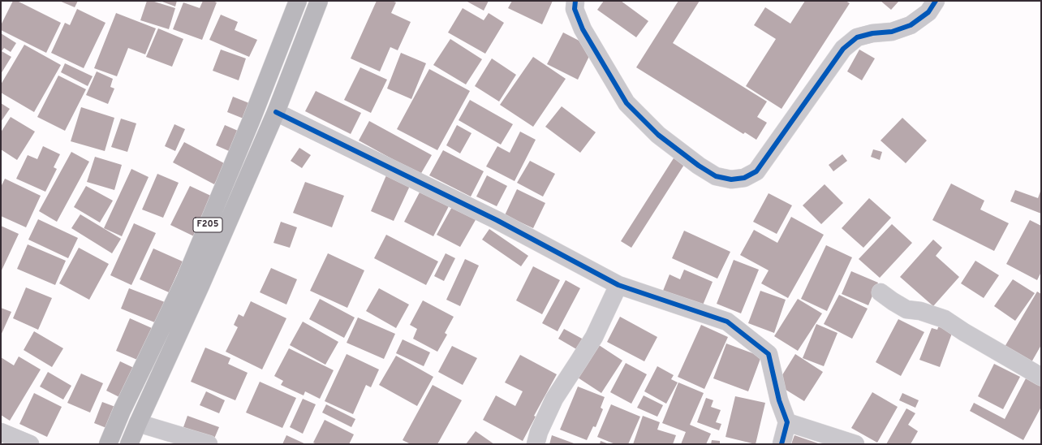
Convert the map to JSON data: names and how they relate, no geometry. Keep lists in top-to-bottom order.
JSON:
{
  "streets": {
    "main road": ["F205"]
  }
}
